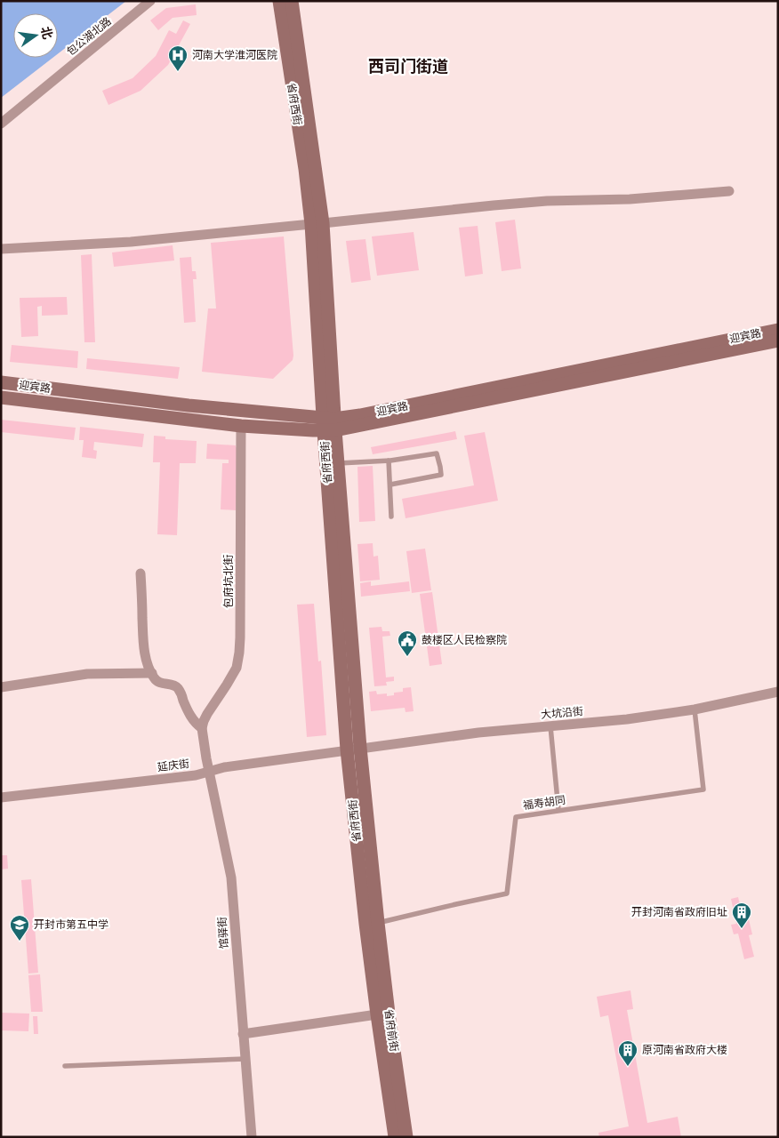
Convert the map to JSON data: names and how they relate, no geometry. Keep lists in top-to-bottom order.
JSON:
{
  "streets": {
    "street": [
      "包公湖北路",
      "省府西街",
      "迎宾路",
      "包府坑北街",
      "大坑沿街",
      "延庆街",
      "馆驿街",
      "省府前街"
    ],
    "lane": ["福寿胡同"]
  },
  "crossings": [
    ["省府西街", "迎宾路"],
    ["省府西街", "大坑沿街"],
    ["省府西街", "延庆街"],
    ["省府西街", "福寿胡同"],
    ["省府西街", "省府前街"],
    ["迎宾路", "包府坑北街"],
    ["包府坑北街", "馆驿街"],
    ["大坑沿街", "延庆街"],
    ["大坑沿街", "福寿胡同"],
    ["延庆街", "馆驿街"],
    ["福寿胡同", "省府前街"]
  ],
  "districts": ["西司门街道"],
  "places": {
    "hospital": ["河南大学淮河医院"],
    "public building": ["鼓楼区人民检察院"],
    "building": ["开封河南省政府旧址", "原河南省政府大楼"],
    "school or university": ["开封市第五中学"]
  },
  "north": "right"
}
